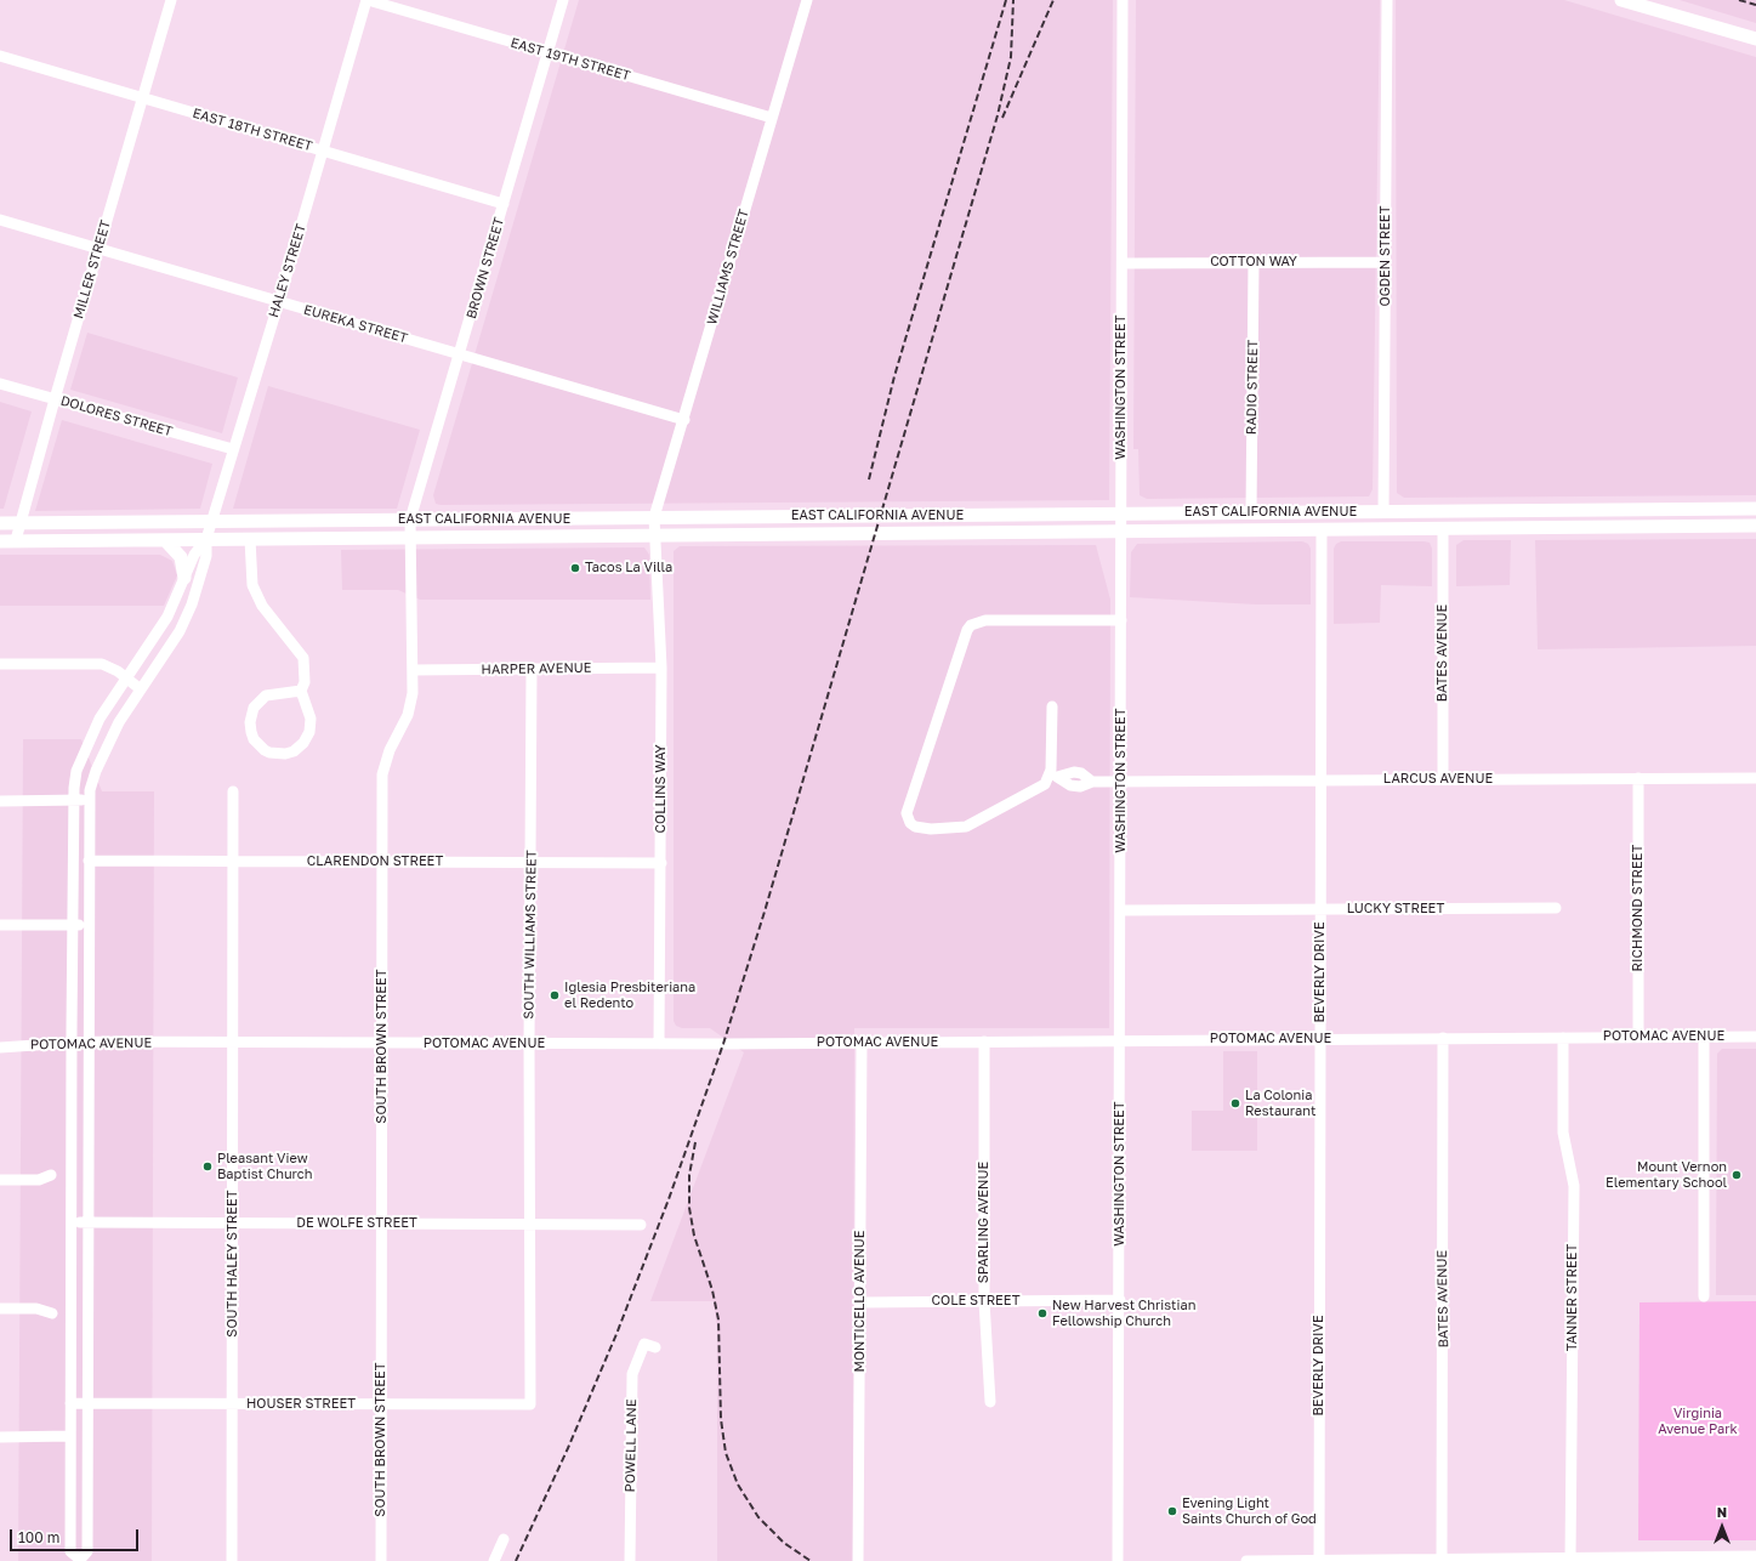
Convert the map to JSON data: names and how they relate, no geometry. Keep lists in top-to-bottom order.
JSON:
{
  "streets": {
    "main road": ["EAST CALIFORNIA AVENUE"],
    "street": [
      "EAST 19TH STREET",
      "EAST 18TH STREET",
      "OGDEN STREET",
      "COTTON WAY",
      "WILLIAMS STREET",
      "BROWN STREET",
      "MILLER STREET",
      "HALEY STREET",
      "EUREKA STREET",
      "WASHINGTON STREET",
      "RADIO STREET",
      "DOLORES STREET",
      "BATES AVENUE",
      "HARPER AVENUE",
      "LARCUS AVENUE",
      "COLLINS WAY",
      "CLARENDON STREET",
      "RICHMOND STREET",
      "LUCKY STREET",
      "SOUTH WILLIAMS STREET",
      "BEVERLY DRIVE",
      "POTOMAC AVENUE",
      "SOUTH BROWN STREET",
      "SPARLING AVENUE",
      "DE WOLFE STREET",
      "SOUTH HALEY STREET",
      "TANNER STREET",
      "MONTICELLO AVENUE",
      "COLE STREET",
      "HOUSER STREET",
      "POWELL LANE"
    ]
  },
  "crossings": [
    ["EAST 19TH STREET", "WILLIAMS STREET"],
    ["EAST 19TH STREET", "BROWN STREET"],
    ["EAST 19TH STREET", "HALEY STREET"],
    ["EAST 18TH STREET", "BROWN STREET"],
    ["EAST 18TH STREET", "MILLER STREET"],
    ["EAST 18TH STREET", "HALEY STREET"],
    ["OGDEN STREET", "COTTON WAY"],
    ["OGDEN STREET", "EAST CALIFORNIA AVENUE"],
    ["COTTON WAY", "WASHINGTON STREET"],
    ["COTTON WAY", "RADIO STREET"],
    ["WILLIAMS STREET", "EUREKA STREET"],
    ["WILLIAMS STREET", "EAST CALIFORNIA AVENUE"],
    ["WILLIAMS STREET", "COLLINS WAY"],
    ["BROWN STREET", "EUREKA STREET"],
    ["BROWN STREET", "EAST CALIFORNIA AVENUE"],
    ["BROWN STREET", "SOUTH BROWN STREET"],
    ["MILLER STREET", "EUREKA STREET"],
    ["MILLER STREET", "DOLORES STREET"],
    ["MILLER STREET", "EAST CALIFORNIA AVENUE"],
    ["HALEY STREET", "EUREKA STREET"],
    ["HALEY STREET", "DOLORES STREET"],
    ["HALEY STREET", "EAST CALIFORNIA AVENUE"],
    ["WASHINGTON STREET", "EAST CALIFORNIA AVENUE"],
    ["WASHINGTON STREET", "LARCUS AVENUE"],
    ["WASHINGTON STREET", "LUCKY STREET"],
    ["WASHINGTON STREET", "POTOMAC AVENUE"],
    ["WASHINGTON STREET", "COLE STREET"],
    ["RADIO STREET", "EAST CALIFORNIA AVENUE"],
    ["EAST CALIFORNIA AVENUE", "BATES AVENUE"],
    ["EAST CALIFORNIA AVENUE", "COLLINS WAY"],
    ["EAST CALIFORNIA AVENUE", "BEVERLY DRIVE"],
    ["EAST CALIFORNIA AVENUE", "SOUTH BROWN STREET"],
    ["BATES AVENUE", "LARCUS AVENUE"],
    ["BATES AVENUE", "POTOMAC AVENUE"],
    ["HARPER AVENUE", "COLLINS WAY"],
    ["HARPER AVENUE", "SOUTH WILLIAMS STREET"],
    ["HARPER AVENUE", "SOUTH BROWN STREET"],
    ["LARCUS AVENUE", "RICHMOND STREET"],
    ["LARCUS AVENUE", "BEVERLY DRIVE"],
    ["COLLINS WAY", "CLARENDON STREET"],
    ["COLLINS WAY", "POTOMAC AVENUE"],
    ["CLARENDON STREET", "SOUTH WILLIAMS STREET"],
    ["CLARENDON STREET", "SOUTH BROWN STREET"],
    ["CLARENDON STREET", "SOUTH HALEY STREET"],
    ["RICHMOND STREET", "POTOMAC AVENUE"],
    ["LUCKY STREET", "BEVERLY DRIVE"],
    ["SOUTH WILLIAMS STREET", "POTOMAC AVENUE"],
    ["SOUTH WILLIAMS STREET", "DE WOLFE STREET"],
    ["SOUTH WILLIAMS STREET", "HOUSER STREET"],
    ["BEVERLY DRIVE", "POTOMAC AVENUE"],
    ["POTOMAC AVENUE", "SOUTH BROWN STREET"],
    ["POTOMAC AVENUE", "SPARLING AVENUE"],
    ["POTOMAC AVENUE", "SOUTH HALEY STREET"],
    ["POTOMAC AVENUE", "TANNER STREET"],
    ["POTOMAC AVENUE", "MONTICELLO AVENUE"],
    ["SOUTH BROWN STREET", "DE WOLFE STREET"],
    ["SOUTH BROWN STREET", "HOUSER STREET"],
    ["SPARLING AVENUE", "COLE STREET"],
    ["DE WOLFE STREET", "SOUTH HALEY STREET"],
    ["SOUTH HALEY STREET", "HOUSER STREET"],
    ["MONTICELLO AVENUE", "COLE STREET"]
  ],
  "parks": ["Virginia Avenue Park"],
  "places": [
    "Tacos La Villa",
    "Iglesia Presbiteriana el Redento",
    "La Colonia Restaurant",
    "Pleasant View Baptist Church",
    "Mount Vernon Elementary School",
    "New Harvest Christian Fellowship Church",
    "Evening Light Saints Church of God"
  ],
  "scale_bar": "100 m",
  "north": "top"
}
